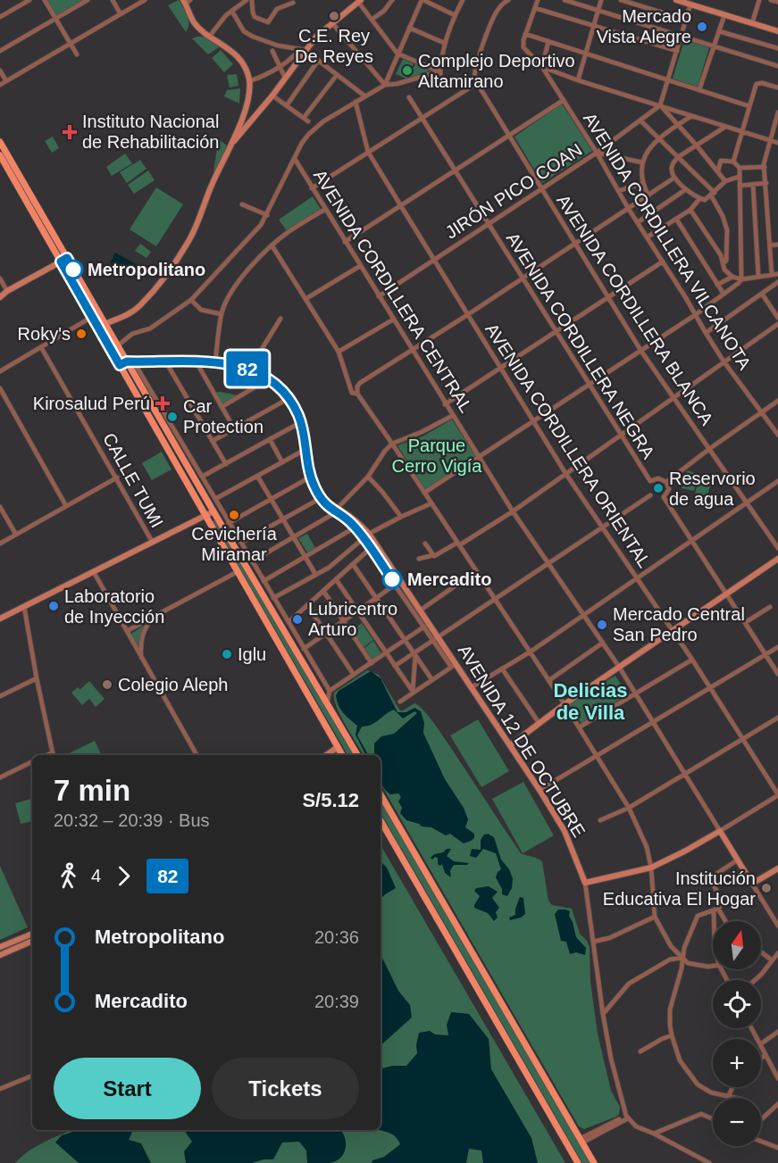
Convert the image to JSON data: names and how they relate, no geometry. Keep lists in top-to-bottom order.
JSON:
{
  "streets": {
    "street": [
      "JIRÓN PICO COAN",
      "AVENIDA CORDILLERA VILCANOTA",
      "AVENIDA CORDILLERA CENTRAL",
      "AVENIDA CORDILLERA BLANCA",
      "AVENIDA CORDILLERA NEGRA",
      "AVENIDA CORDILLERA ORIENTAL",
      "CALLE TUMI",
      "AVENIDA 12 DE OCTUBRE"
    ]
  },
  "crossings": [
    ["JIRÓN PICO COAN", "AVENIDA CORDILLERA VILCANOTA"],
    ["JIRÓN PICO COAN", "AVENIDA CORDILLERA CENTRAL"],
    ["JIRÓN PICO COAN", "AVENIDA CORDILLERA BLANCA"],
    ["JIRÓN PICO COAN", "AVENIDA CORDILLERA NEGRA"],
    ["JIRÓN PICO COAN", "AVENIDA CORDILLERA ORIENTAL"]
  ],
  "districts": ["Delicias de Villa"],
  "parks": ["Parque Cerro Vigía"],
  "places": {
    "other": [
      "C.E. Rey De Reyes",
      "Mercado Vista Alegre",
      "Complejo Deportivo Altamirano",
      "Metropolitano",
      "Roky's",
      "Car Protection",
      "Reservorio de agua",
      "Cevichería Miramar",
      "Mercadito",
      "Laboratorio de Inyección",
      "Lubricentro Arturo",
      "Mercado Central San Pedro",
      "Iglu",
      "Colegio Aleph",
      "Institución Educativa El Hogar"
    ],
    "health": ["Instituto Nacional de Rehabilitación", "Kirosalud Perú"]
  },
  "lines": ["bus line 82"],
  "north": "top",
  "page": {
    "on_map": "82",
    "heading": ["7 min", "20:32 – 20:39 · Bus", "S/5.12"],
    "legs": ["4", "82"],
    "list": [
      {
        "name": "Metropolitano",
        "value": "20:36"
      },
      {
        "name": "Mercadito",
        "value": "20:39"
      }
    ],
    "map_buttons": ["+", "−"],
    "buttons": ["Start", "Tickets"]
  }
}
